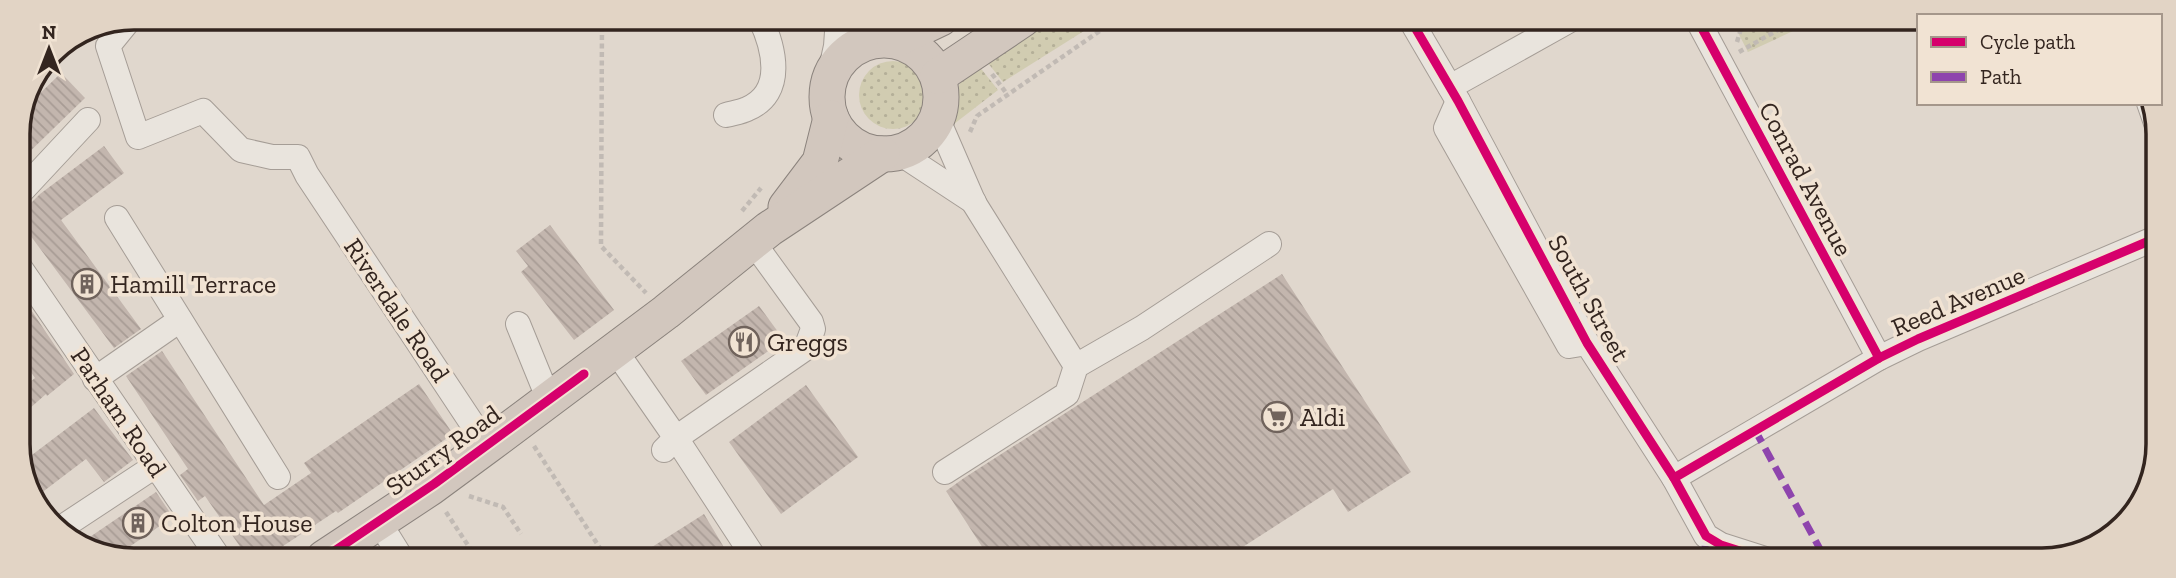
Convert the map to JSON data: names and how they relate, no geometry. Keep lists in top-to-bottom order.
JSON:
{
  "streets": {
    "highway": ["Sturry Road"],
    "street": [
      "Conrad Avenue",
      "South Street",
      "Reed Avenue",
      "Riverdale Road",
      "Parham Road"
    ]
  },
  "crossings": [
    ["Conrad Avenue", "Reed Avenue"],
    ["South Street", "Reed Avenue"],
    ["Riverdale Road", "Sturry Road"]
  ],
  "places": {
    "building": ["Hamill Terrace", "Colton House"],
    "restaurant": ["Greggs"],
    "supermarket": ["Aldi"]
  },
  "legend": ["Cycle path", "Path"],
  "north": "top"
}
